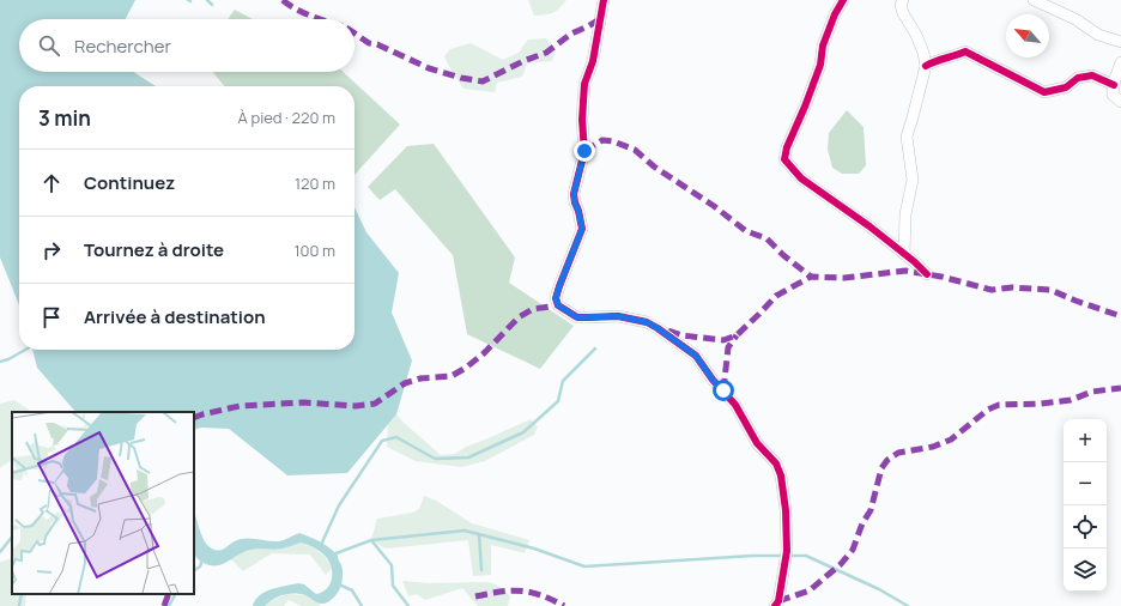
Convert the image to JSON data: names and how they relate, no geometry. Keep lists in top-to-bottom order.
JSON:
{
  "north": "top left",
  "page": {
    "search": "Rechercher",
    "heading": ["3 min", "À pied · 220 m"],
    "list": [
      ["Continuez", "120 m"],
      ["Tournez à droite", "100 m"],
      "Arrivée à destination"
    ],
    "map_buttons": ["+", "−"]
  }
}
